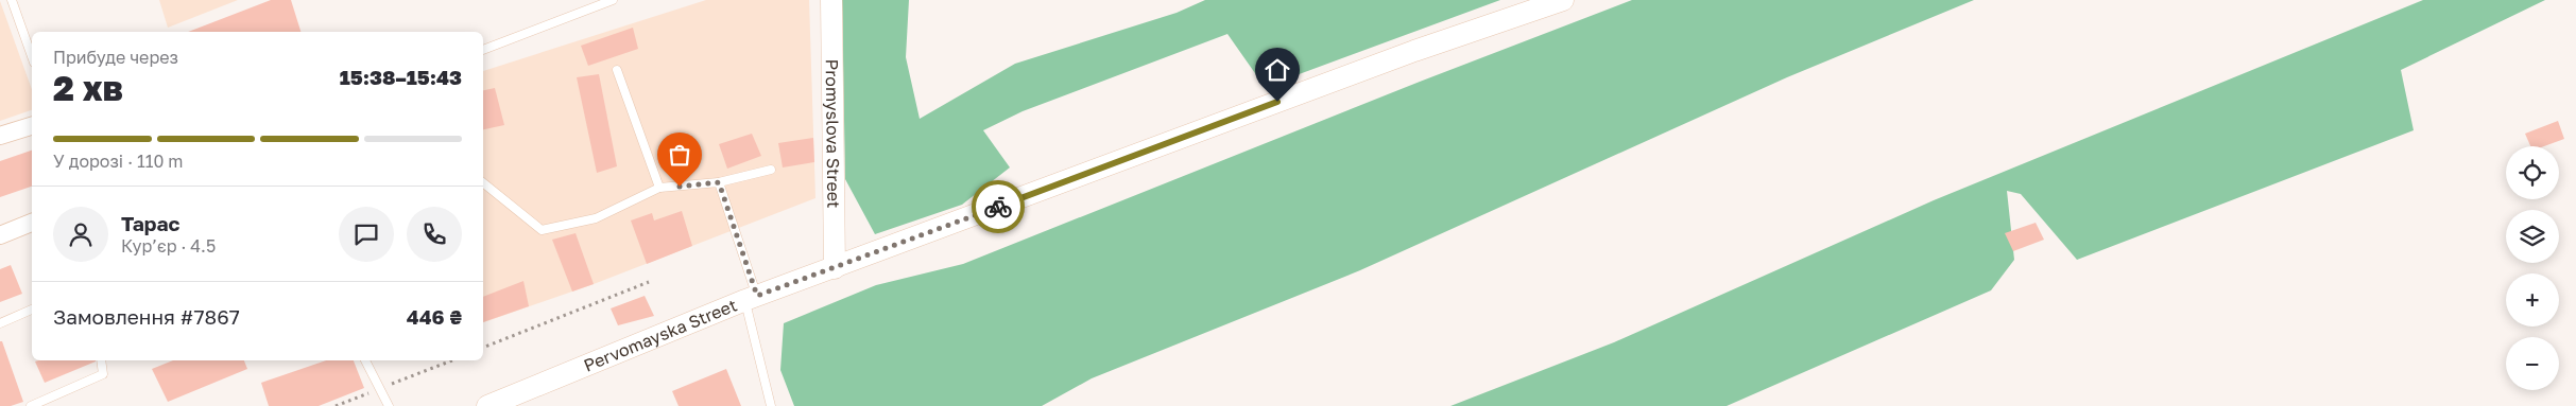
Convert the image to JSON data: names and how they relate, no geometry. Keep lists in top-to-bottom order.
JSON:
{
  "streets": {
    "street": ["Promyslova Street", "Pervomayska Street"]
  },
  "crossings": [
    ["Promyslova Street", "Pervomayska Street"]
  ],
  "page": {
    "heading": ["2 хв", "Прибуде через", "15:38–15:43"],
    "panel": [
      "Тарас",
      "Кур’єр · 4.5",
      "Замовлення #7867",
      "446 ₴"
    ],
    "bar": "У дорозі · 110 m",
    "map_buttons": ["+", "−"]
  }
}
